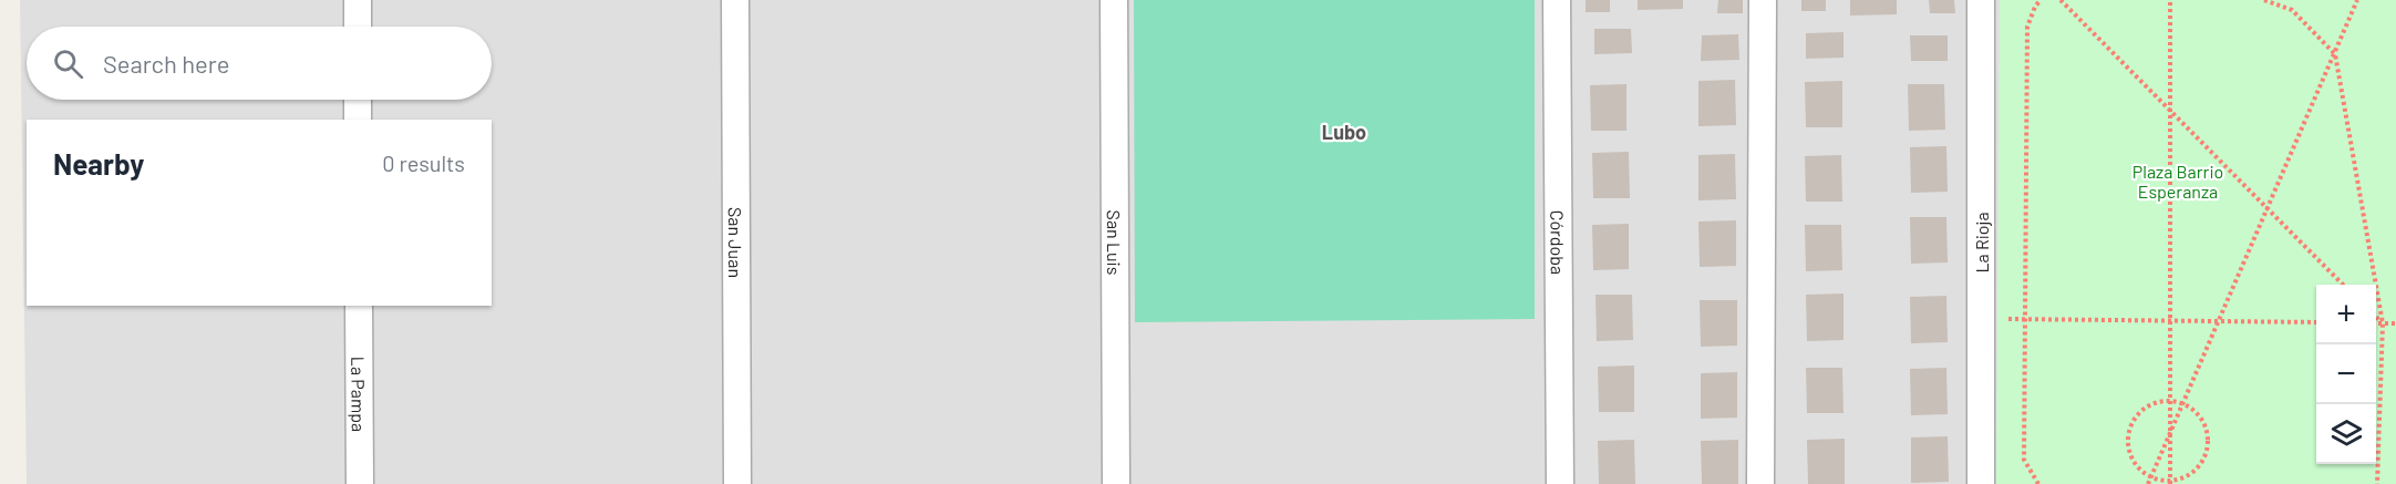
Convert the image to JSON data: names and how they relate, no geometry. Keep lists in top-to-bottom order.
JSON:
{
  "streets": {
    "street": [
      "San Juan",
      "San Luis",
      "Córdoba",
      "La Rioja",
      "La Pampa"
    ]
  },
  "districts": ["Lubo"],
  "parks": ["Plaza Barrio Esperanza"],
  "page": {
    "search": "Search here",
    "heading": ["Nearby", "0 results"],
    "map_buttons": ["+", "−"]
  }
}
